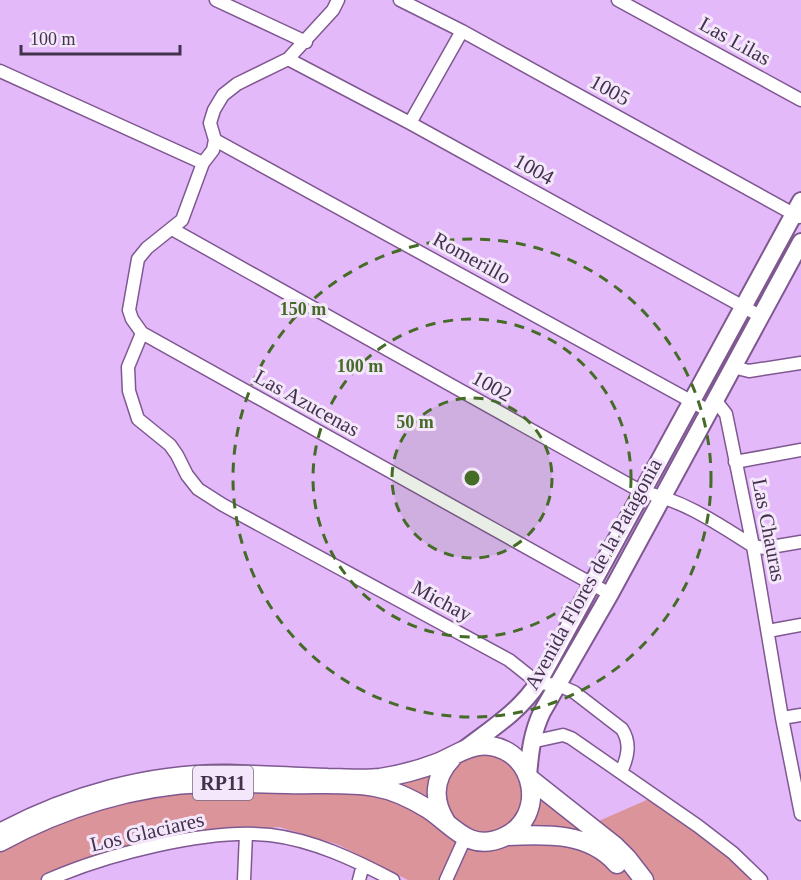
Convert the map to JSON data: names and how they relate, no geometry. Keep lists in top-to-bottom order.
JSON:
{
  "streets": {
    "main road": ["RP11"],
    "street": [
      "Las Lilas",
      "1005",
      "1004",
      "Romerillo",
      "1002",
      "Las Azucenas",
      "Las Chauras",
      "Avenida Flores de la Patagonia",
      "Michay",
      "Los Glaciares"
    ]
  },
  "crossings": [
    ["1005", "Avenida Flores de la Patagonia"],
    ["1004", "Avenida Flores de la Patagonia"],
    ["Romerillo", "Las Chauras"],
    ["Romerillo", "Avenida Flores de la Patagonia"],
    ["1002", "Las Chauras"],
    ["1002", "Avenida Flores de la Patagonia"],
    ["Las Azucenas", "Avenida Flores de la Patagonia"],
    ["Las Azucenas", "Michay"],
    ["Las Chauras", "Avenida Flores de la Patagonia"],
    ["Avenida Flores de la Patagonia", "Michay"],
    ["Avenida Flores de la Patagonia", "RP11"]
  ],
  "scale_bar": "100 m",
  "rings": ["150 m", "100 m", "50 m"]
}
